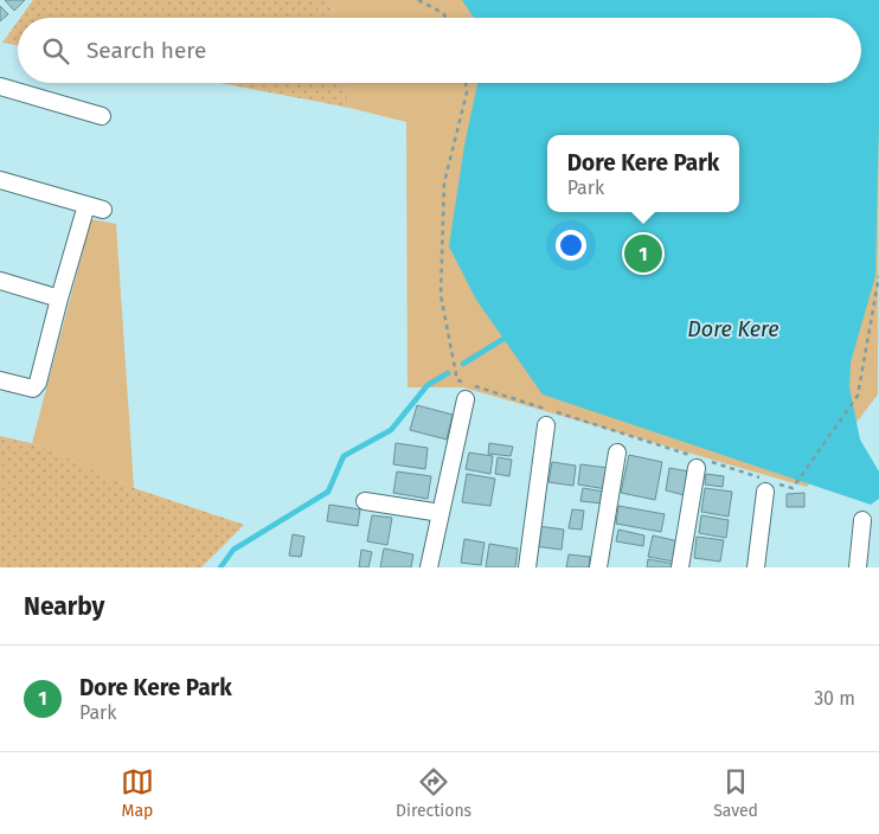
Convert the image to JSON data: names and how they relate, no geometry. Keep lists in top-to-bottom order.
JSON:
{
  "water": ["Dore Kere"],
  "page": {
    "search": "Search here",
    "popup": ["Dore Kere Park", "Park"],
    "pins": "1",
    "heading": "Nearby",
    "list": [
      {
        "mark": "1",
        "name": "Dore Kere Park",
        "note": "Park",
        "value": "30 m"
      }
    ],
    "nav": ["Map", "Directions", "Saved"]
  }
}
